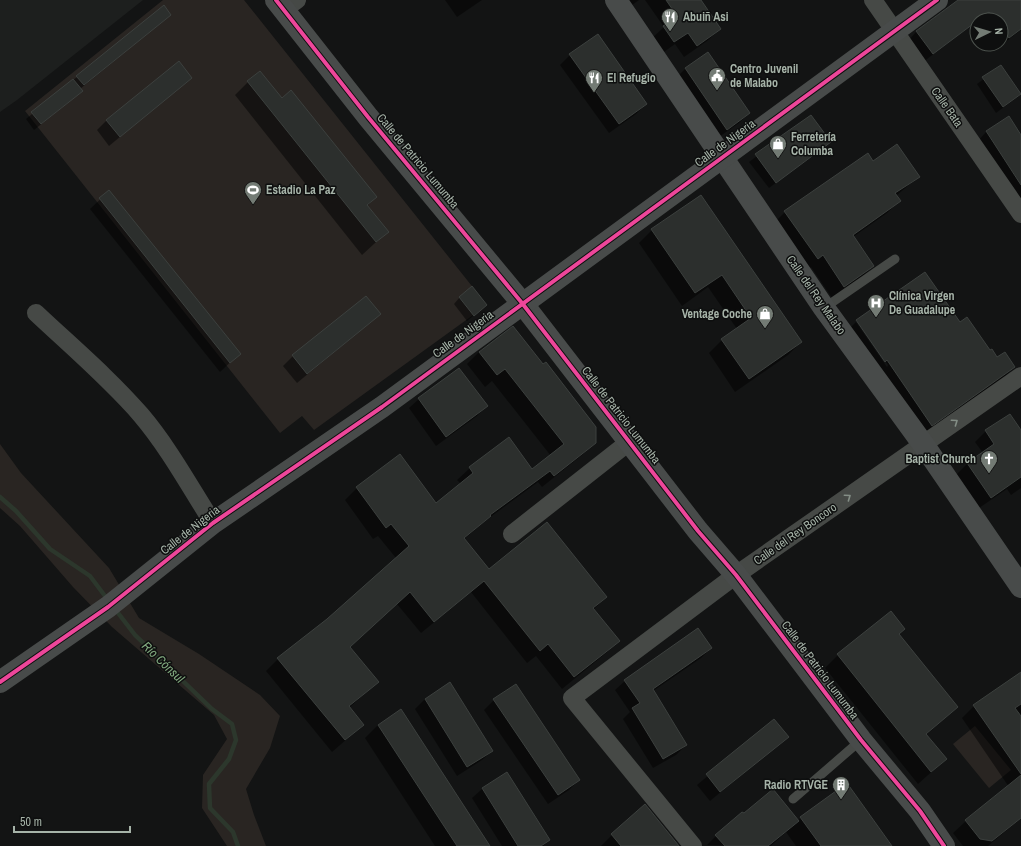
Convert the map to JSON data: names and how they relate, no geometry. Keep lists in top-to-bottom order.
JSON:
{
  "streets": {
    "street": [
      "Calle Bata",
      "Calle de Nigeria",
      "Calle de Patricio Lumumba",
      "Calle del Rey Malabo",
      "Calle del Rey Boncoro"
    ]
  },
  "crossings": [
    ["Calle Bata", "Calle de Nigeria"],
    ["Calle de Nigeria", "Calle de Patricio Lumumba"],
    ["Calle de Nigeria", "Calle del Rey Malabo"],
    ["Calle de Patricio Lumumba", "Calle del Rey Boncoro"],
    ["Calle del Rey Malabo", "Calle del Rey Boncoro"]
  ],
  "one_way": ["Calle del Rey Boncoro"],
  "water": ["Río Cónsul"],
  "places": {
    "restaurant": ["Abuiñ Asi", "El Refugio"],
    "public building": ["Centro Juvenil de Malabo"],
    "shop": ["Ferretería Columba", "Ventage Coche"],
    "sports": ["Estadio La Paz"],
    "hospital": ["Clínica Virgen De Guadalupe"],
    "church": ["Baptist Church"],
    "building": ["Radio RTVGE"]
  },
  "scale_bar": "50 m",
  "north": "right"
}
